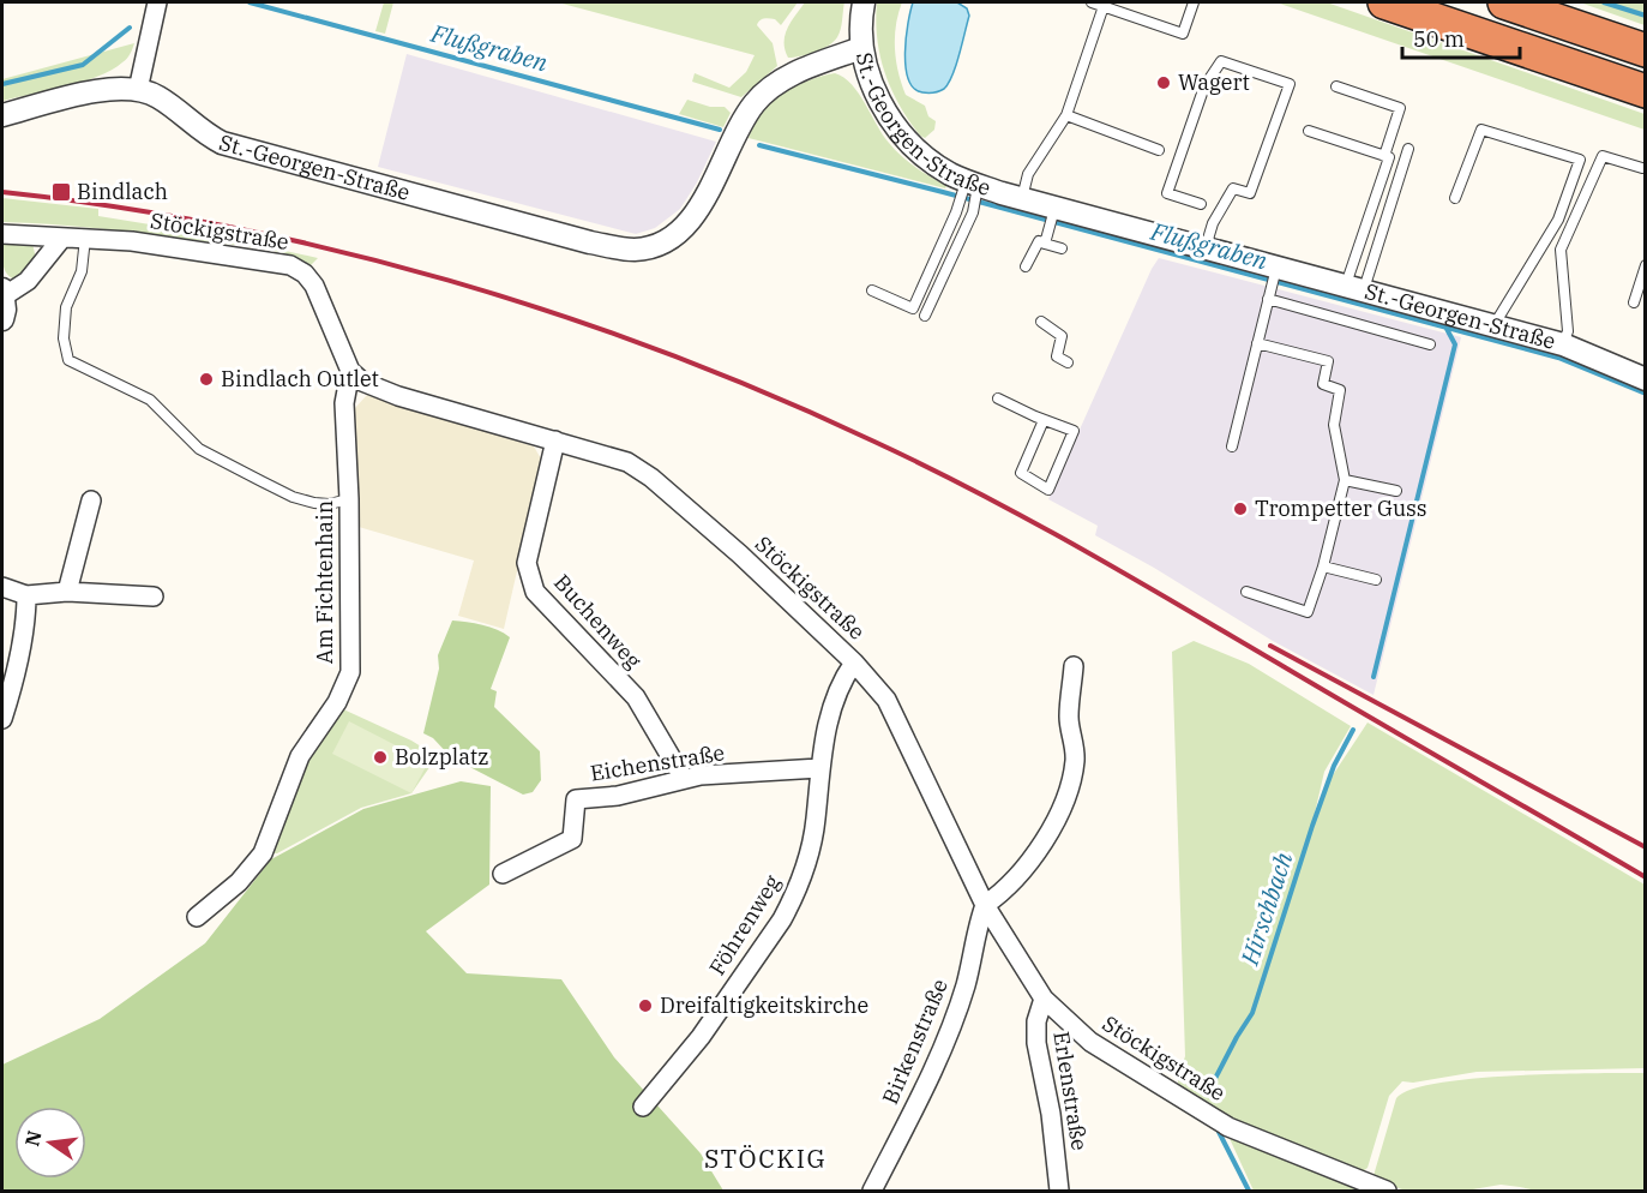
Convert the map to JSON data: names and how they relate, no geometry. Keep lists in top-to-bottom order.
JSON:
{
  "streets": {
    "street": [
      "St.-Georgen-Straße",
      "Stöckigstraße",
      "Am Fichtenhain",
      "Buchenweg",
      "Eichenstraße",
      "Föhrenweg",
      "Birkenstraße",
      "Erlenstraße"
    ]
  },
  "crossings": [
    ["Stöckigstraße", "Am Fichtenhain"],
    ["Stöckigstraße", "Buchenweg"],
    ["Stöckigstraße", "Föhrenweg"],
    ["Stöckigstraße", "Birkenstraße"],
    ["Stöckigstraße", "Erlenstraße"],
    ["Buchenweg", "Eichenstraße"],
    ["Eichenstraße", "Föhrenweg"]
  ],
  "districts": ["STÖCKIG"],
  "water": ["Flußgraben", "Hirschbach"],
  "places": {
    "other": [
      "Wagert",
      "Bindlach Outlet",
      "Trompetter Guss",
      "Bolzplatz",
      "Dreifaltigkeitskirche"
    ],
    "transit": ["Bindlach"]
  },
  "scale_bar": "50 m",
  "north": "left"
}
